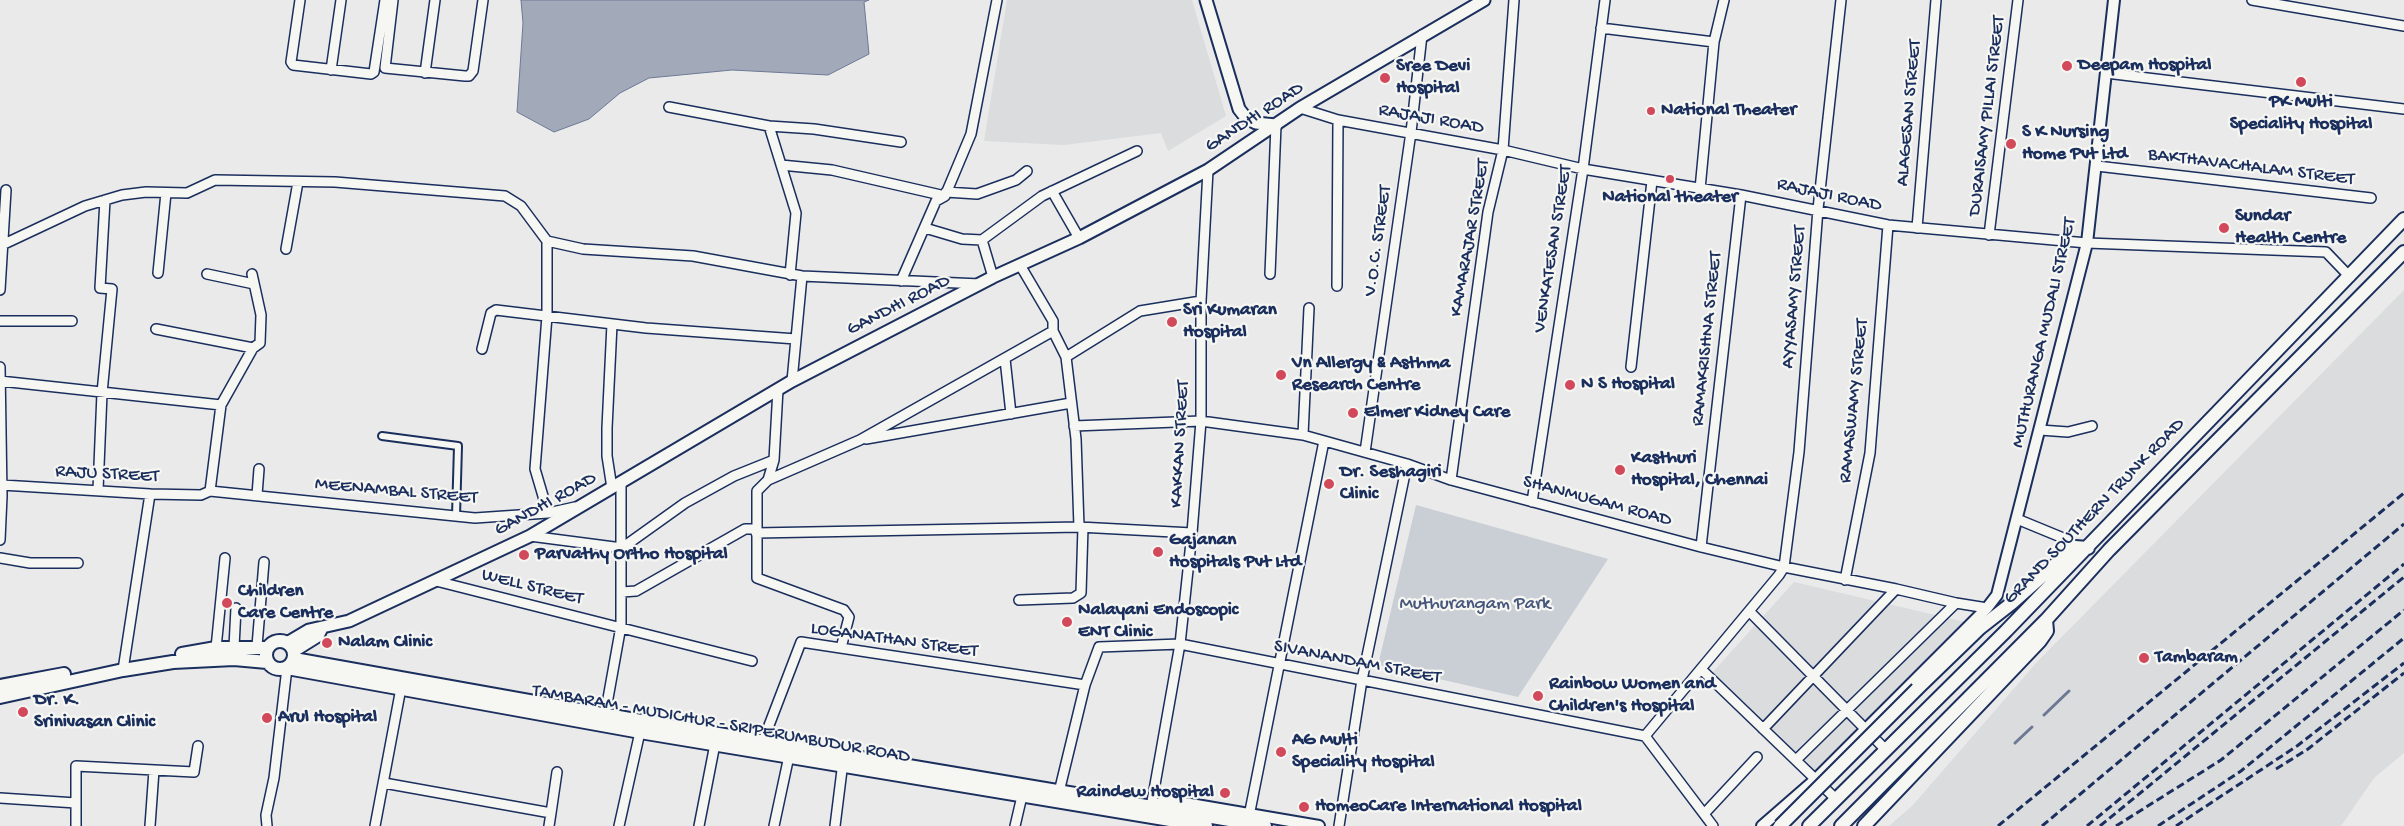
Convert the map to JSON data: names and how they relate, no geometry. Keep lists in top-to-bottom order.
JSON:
{
  "streets": {
    "main road": ["GANDHI ROAD", "GRAND SOUTHERN TRUNK ROAD", "TAMBARAM - MUDICHUR - SRIPERUMBUDUR ROAD"],
    "street": [
      "ALAGESAN STREET",
      "DURAISAMY PILLAI STREET",
      "RAJAJI ROAD",
      "BAKTHAVACHALAM STREET",
      "KAMARAJAR STREET",
      "V.O.C. STREET",
      "VENKATESAN STREET",
      "AYYASAMY STREET",
      "MUTHURANGA MUDALI STREET",
      "RAMAKRISHNA STREET",
      "RAMASWAMY STREET",
      "KAKKAN STREET",
      "RAJU STREET",
      "MEENAMBAL STREET",
      "SHANMUGAM ROAD",
      "WELL STREET",
      "LOGANATHAN STREET",
      "SIVANANDAM STREET"
    ]
  },
  "crossings": [
    ["ALAGESAN STREET", "RAJAJI ROAD"],
    ["DURAISAMY PILLAI STREET", "RAJAJI ROAD"],
    ["GANDHI ROAD", "RAJAJI ROAD"],
    ["GANDHI ROAD", "V.O.C. STREET"],
    ["GANDHI ROAD", "KAKKAN STREET"],
    ["GANDHI ROAD", "MEENAMBAL STREET"],
    ["GANDHI ROAD", "WELL STREET"],
    ["GANDHI ROAD", "TAMBARAM - MUDICHUR - SRIPERUMBUDUR ROAD"],
    ["RAJAJI ROAD", "KAMARAJAR STREET"],
    ["RAJAJI ROAD", "V.O.C. STREET"],
    ["RAJAJI ROAD", "VENKATESAN STREET"],
    ["RAJAJI ROAD", "AYYASAMY STREET"],
    ["RAJAJI ROAD", "MUTHURANGA MUDALI STREET"],
    ["RAJAJI ROAD", "RAMAKRISHNA STREET"],
    ["RAJAJI ROAD", "RAMASWAMY STREET"],
    ["RAJAJI ROAD", "GRAND SOUTHERN TRUNK ROAD"],
    ["BAKTHAVACHALAM STREET", "MUTHURANGA MUDALI STREET"],
    ["KAMARAJAR STREET", "SHANMUGAM ROAD"],
    ["V.O.C. STREET", "SHANMUGAM ROAD"],
    ["VENKATESAN STREET", "SHANMUGAM ROAD"],
    ["AYYASAMY STREET", "SHANMUGAM ROAD"],
    ["MUTHURANGA MUDALI STREET", "SHANMUGAM ROAD"],
    ["RAMAKRISHNA STREET", "SHANMUGAM ROAD"],
    ["RAMASWAMY STREET", "SHANMUGAM ROAD"],
    ["KAKKAN STREET", "SHANMUGAM ROAD"],
    ["KAKKAN STREET", "SIVANANDAM STREET"],
    ["KAKKAN STREET", "TAMBARAM - MUDICHUR - SRIPERUMBUDUR ROAD"],
    ["RAJU STREET", "MEENAMBAL STREET"],
    ["LOGANATHAN STREET", "SIVANANDAM STREET"],
    ["LOGANATHAN STREET", "TAMBARAM - MUDICHUR - SRIPERUMBUDUR ROAD"],
    ["SIVANANDAM STREET", "TAMBARAM - MUDICHUR - SRIPERUMBUDUR ROAD"]
  ],
  "parks": ["Muthurangam Park"],
  "places": [
    "Deepam Hospital",
    "Sree Devi Hospital",
    "PK Multi Speciality Hospital",
    "National Theater",
    "S K Nursing Home Pvt Ltd",
    "National theater",
    "Sundar Health Centre",
    "Sri Kumaran Hospital",
    "Vn Allergy & Asthma Research Centre",
    "N S Hospital",
    "Elmer Kidney Care",
    "Kasthuri Hospital, Chennai",
    "Dr. Seshagiri Clinic",
    "Gajanan Hospitals Pvt Ltd",
    "Parvathy Ortho Hospital",
    "Children Care Centre",
    "Nalayani Endoscopic ENT Clinic",
    "Nalam Clinic",
    "Tambaram",
    "Rainbow Women and Children's Hospital",
    "Dr. K. Srinivasan Clinic",
    "Arul Hospital",
    "AG Multi Speciality Hospital",
    "Raindew Hospital",
    "HomeoCare International Hospital"
  ]
}
